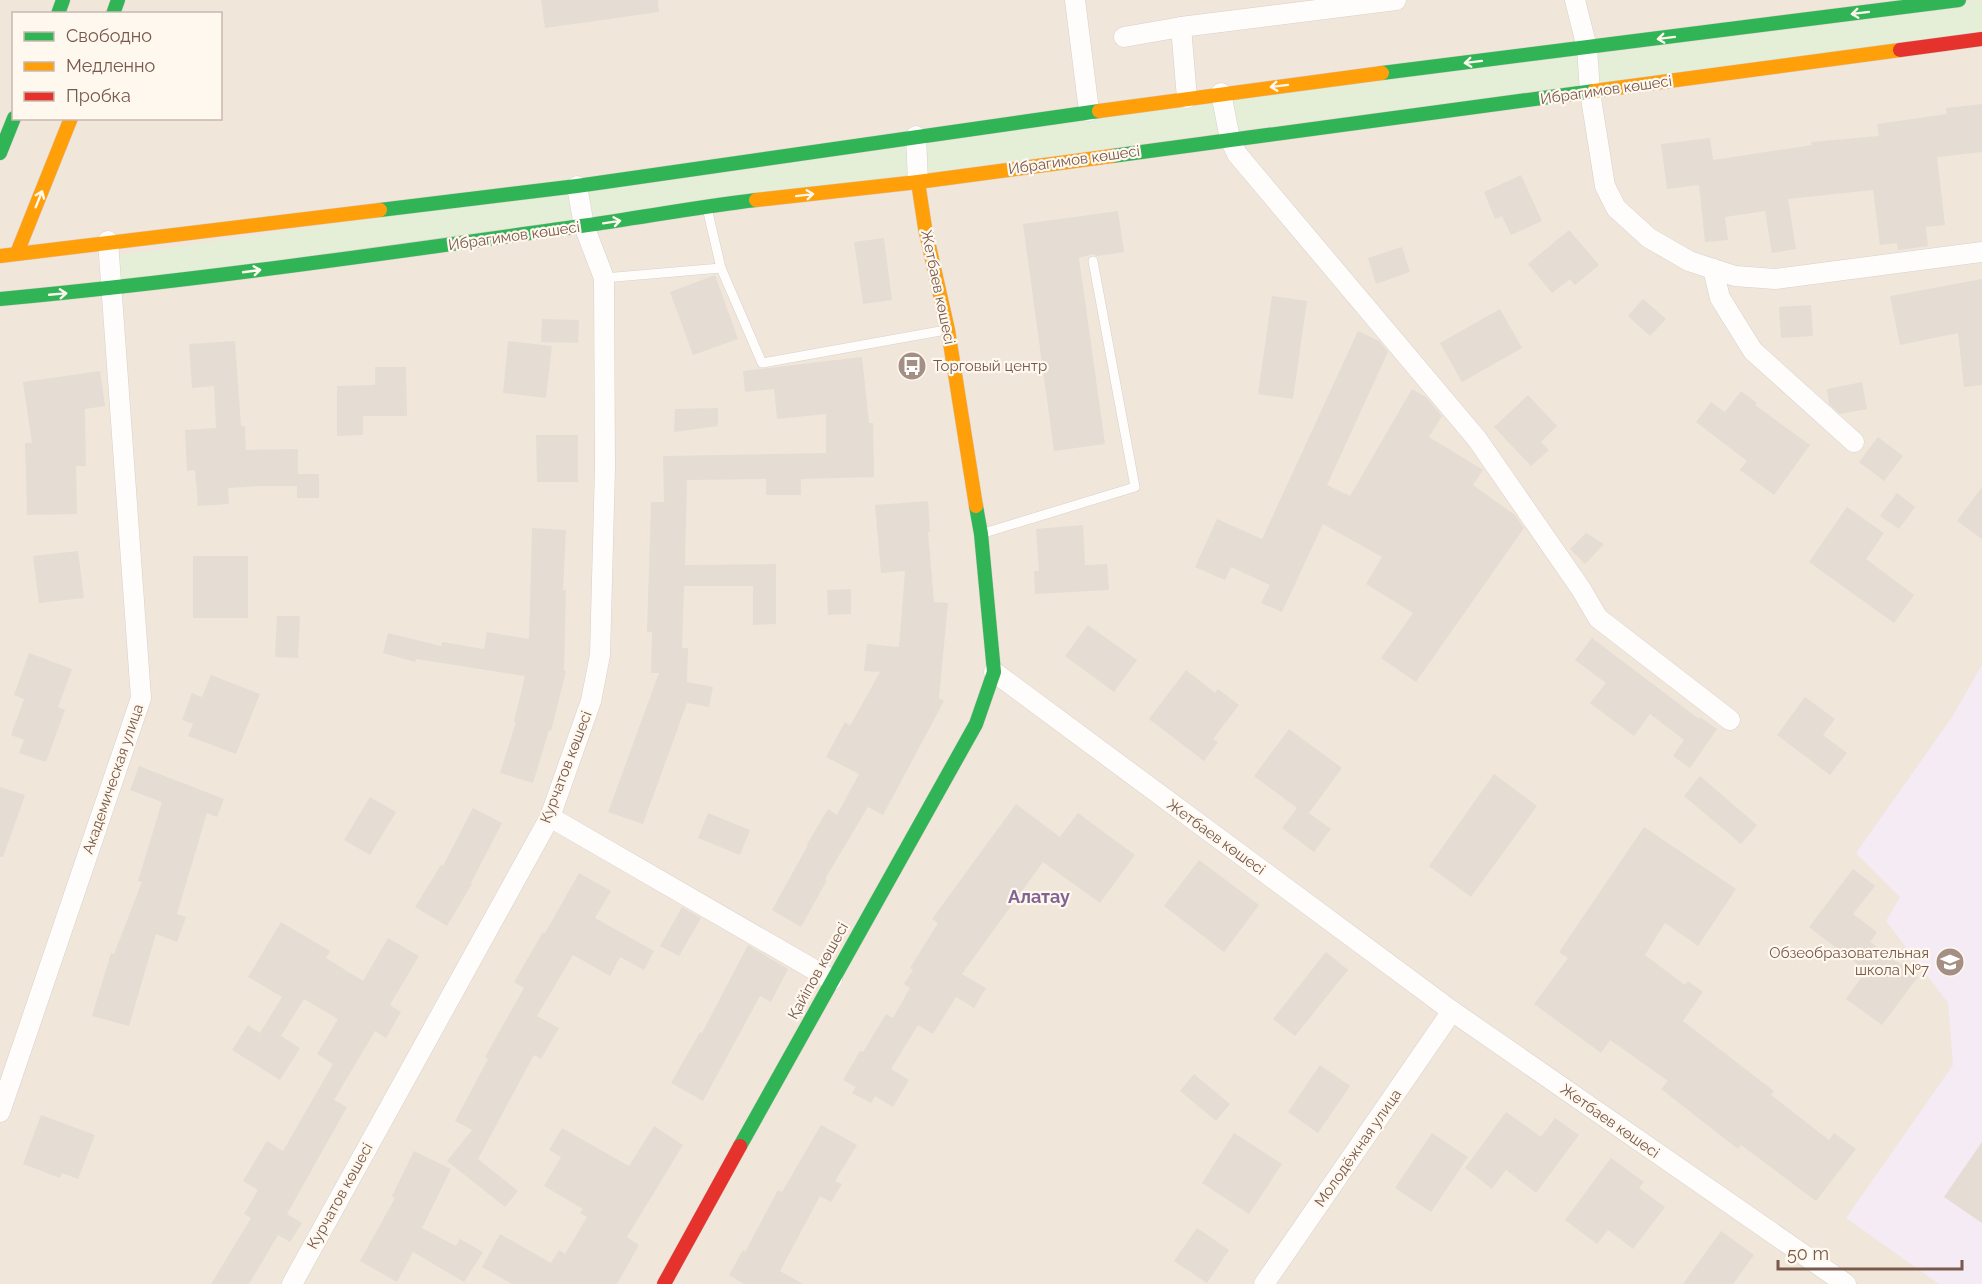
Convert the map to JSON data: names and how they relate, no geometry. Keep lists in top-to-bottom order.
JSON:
{
  "streets": {
    "street": [
      "Ибрагимов көшесі",
      "Жетбаев көшесі",
      "Курчатов көшесі",
      "Академическая улица",
      "Қайіпов көшесі",
      "Молодёжная улица"
    ]
  },
  "crossings": [
    ["Ибрагимов көшесі", "Жетбаев көшесі"],
    ["Ибрагимов көшесі", "Курчатов көшесі"],
    ["Ибрагимов көшесі", "Академическая улица"],
    ["Жетбаев көшесі", "Қайіпов көшесі"],
    ["Жетбаев көшесі", "Молодёжная улица"]
  ],
  "districts": ["Алатау"],
  "places": {
    "bus stop": ["Торговый центр"],
    "school or university": ["Обзеобразовательная школа №7"]
  },
  "legend": ["Свободно", "Медленно", "Пробка"],
  "scale_bar": "50 m"
}
